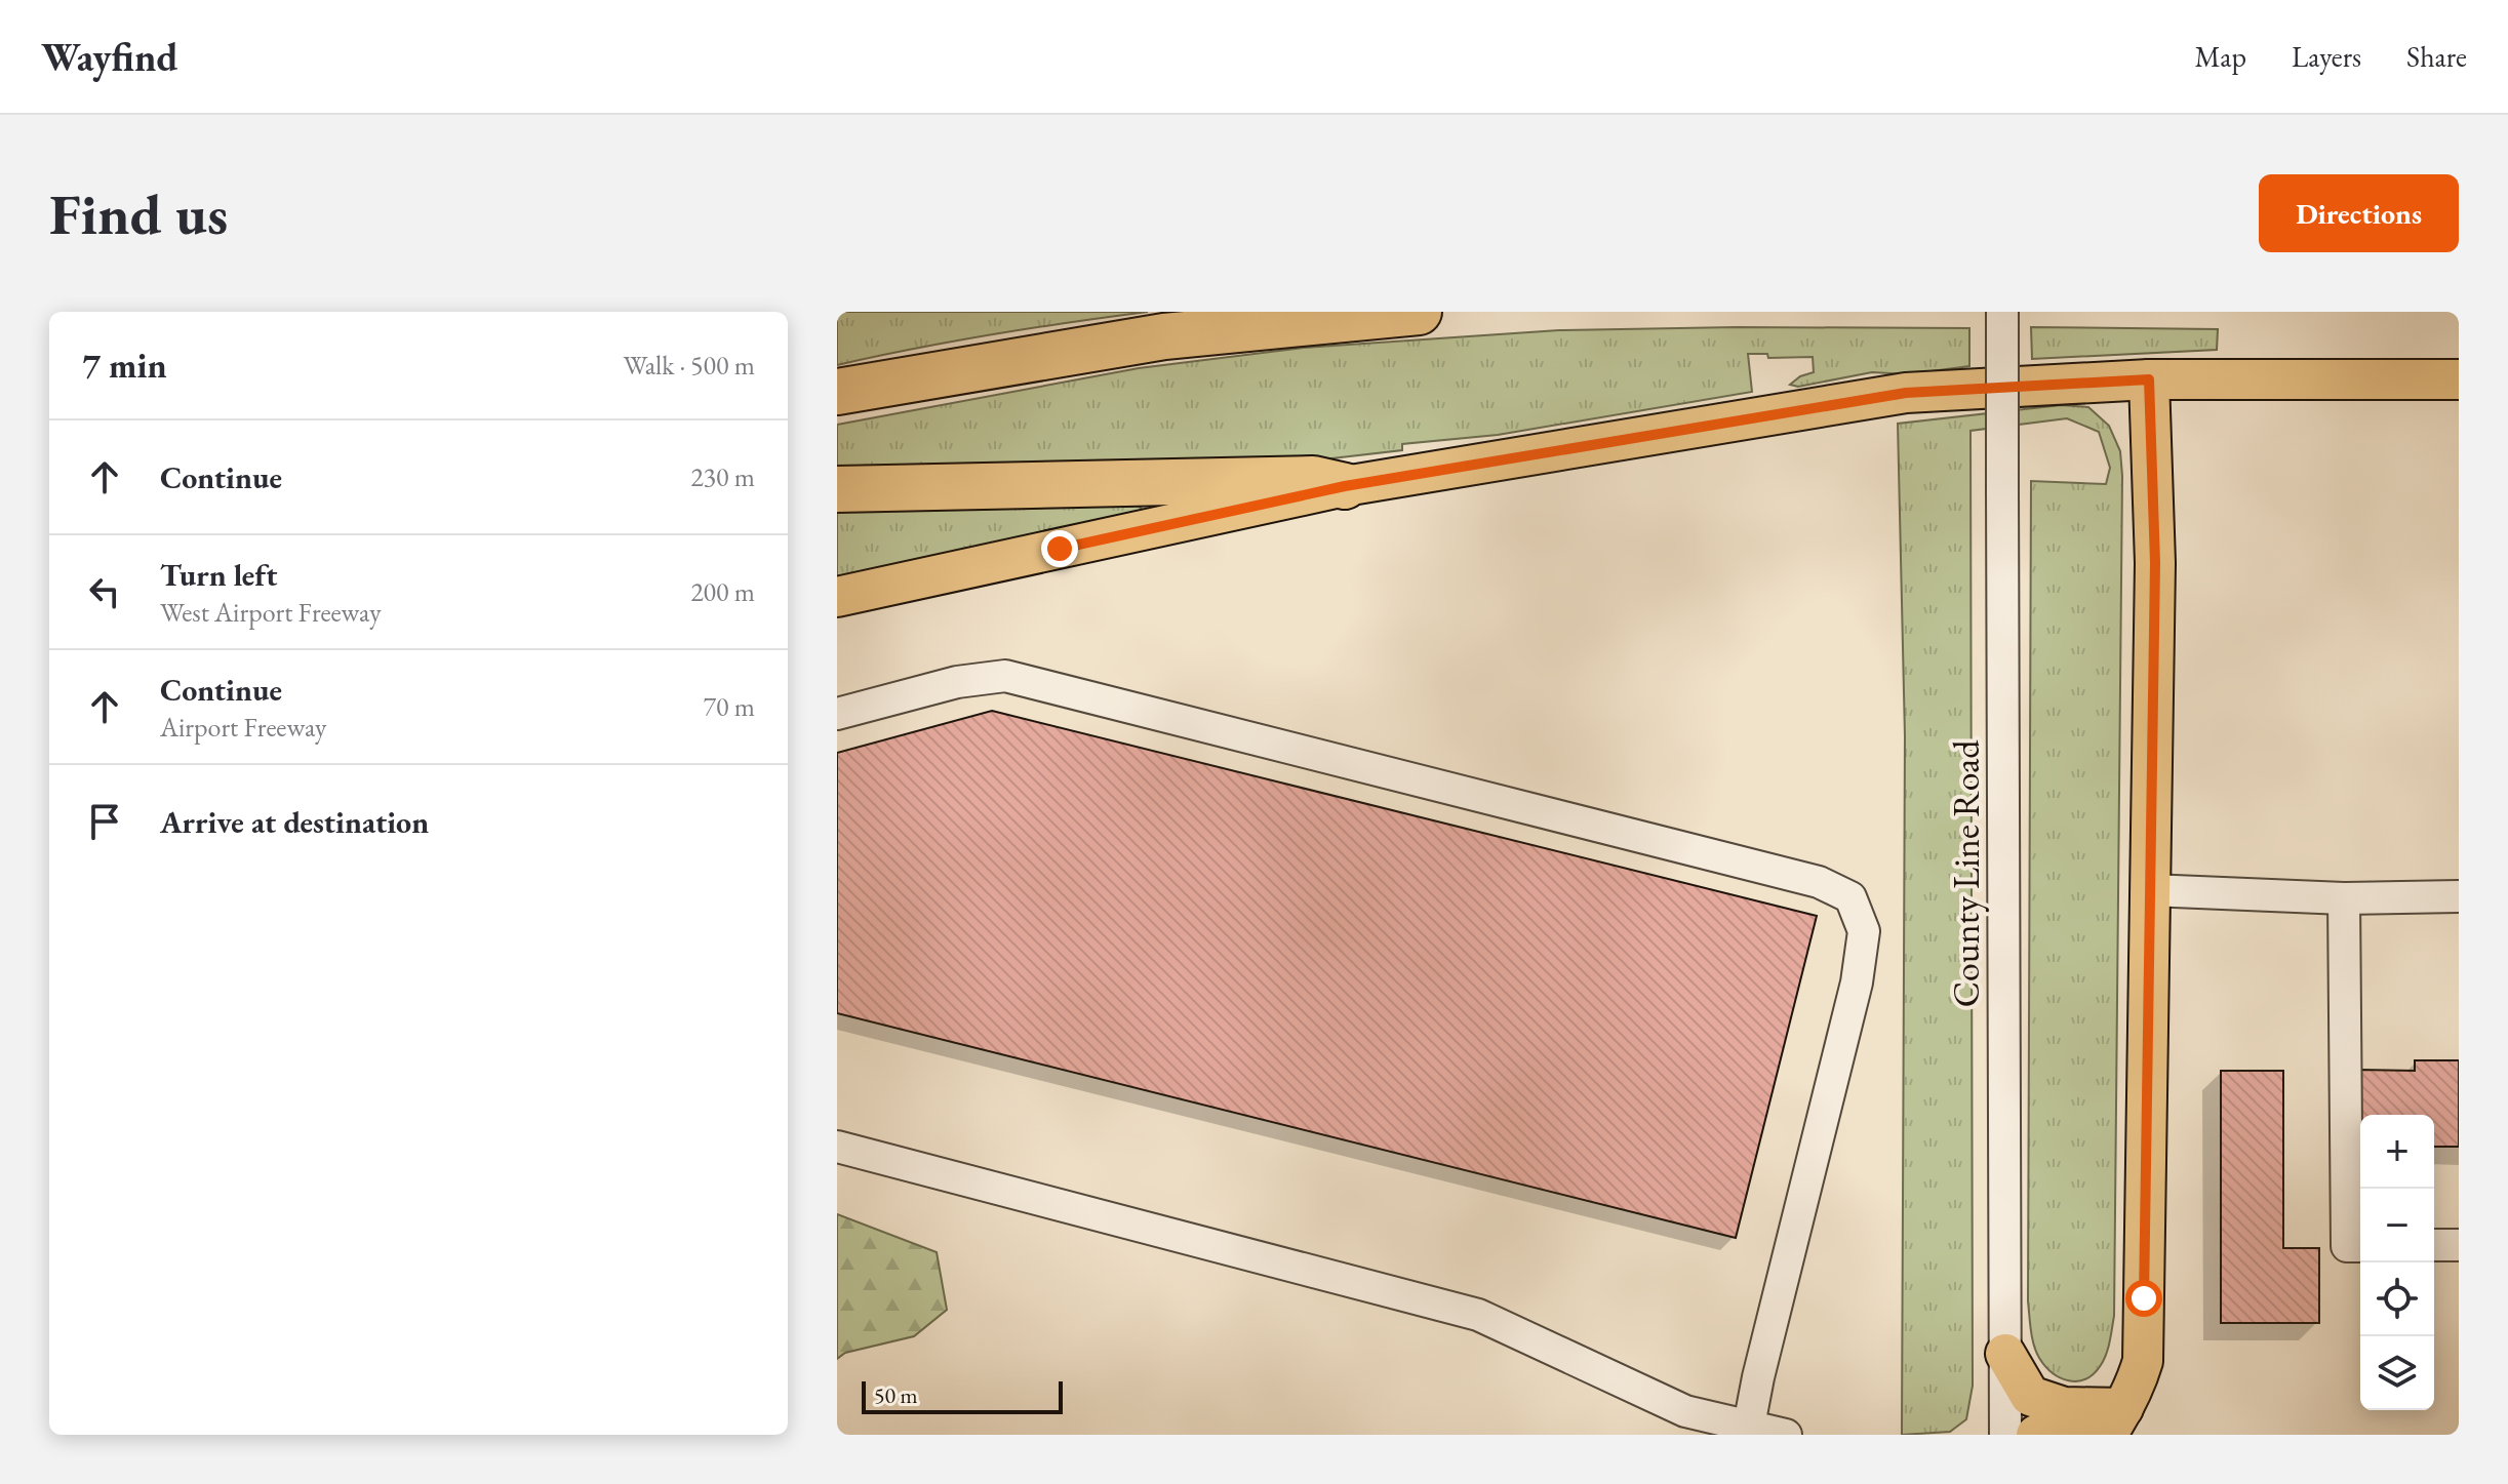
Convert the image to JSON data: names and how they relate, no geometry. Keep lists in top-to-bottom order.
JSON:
{
  "streets": {
    "street": ["County Line Road"]
  },
  "scale_bar": "50 m",
  "page": {
    "header": "Wayfind",
    "nav": ["Map", "Layers", "Share"],
    "buttons": "Directions",
    "title": "Find us",
    "heading": ["7 min", "Walk · 500 m"],
    "list": [
      ["Continue", "230 m"],
      ["Turn left", "West Airport Freeway", "200 m"],
      ["Continue", "Airport Freeway", "70 m"],
      "Arrive at destination"
    ],
    "map_buttons": ["+", "−"],
    "scale": "50 m"
  }
}
